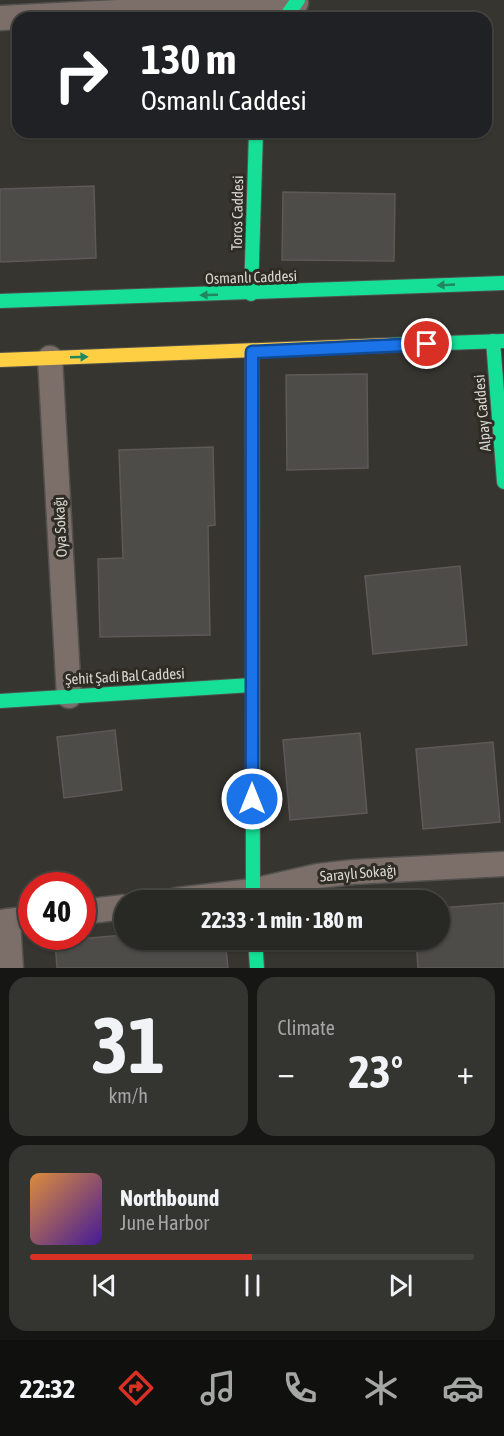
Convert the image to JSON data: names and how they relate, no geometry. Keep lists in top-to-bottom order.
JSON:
{
  "streets": {
    "street": [
      "Toros Caddesi",
      "Osmanlı Caddesi",
      "Alpay Caddesi",
      "Oya Sokağı",
      "Şehit Şadi Bal Caddesi",
      "Saraylı Sokağı"
    ]
  },
  "crossings": [
    ["Toros Caddesi", "Osmanlı Caddesi"],
    ["Oya Sokağı", "Şehit Şadi Bal Caddesi"]
  ],
  "page": {
    "turn": ["130 m", "Osmanlı Caddesi"],
    "limit": "40",
    "trip": "22:33 · 1 min · 180 m",
    "tile": [
      ["31", "km/h"],
      "Climate"
    ],
    "heat": ["−", "23°", "+"],
    "song": ["Northbound", "June Harbor"],
    "tabs": "22:32"
  }
}
